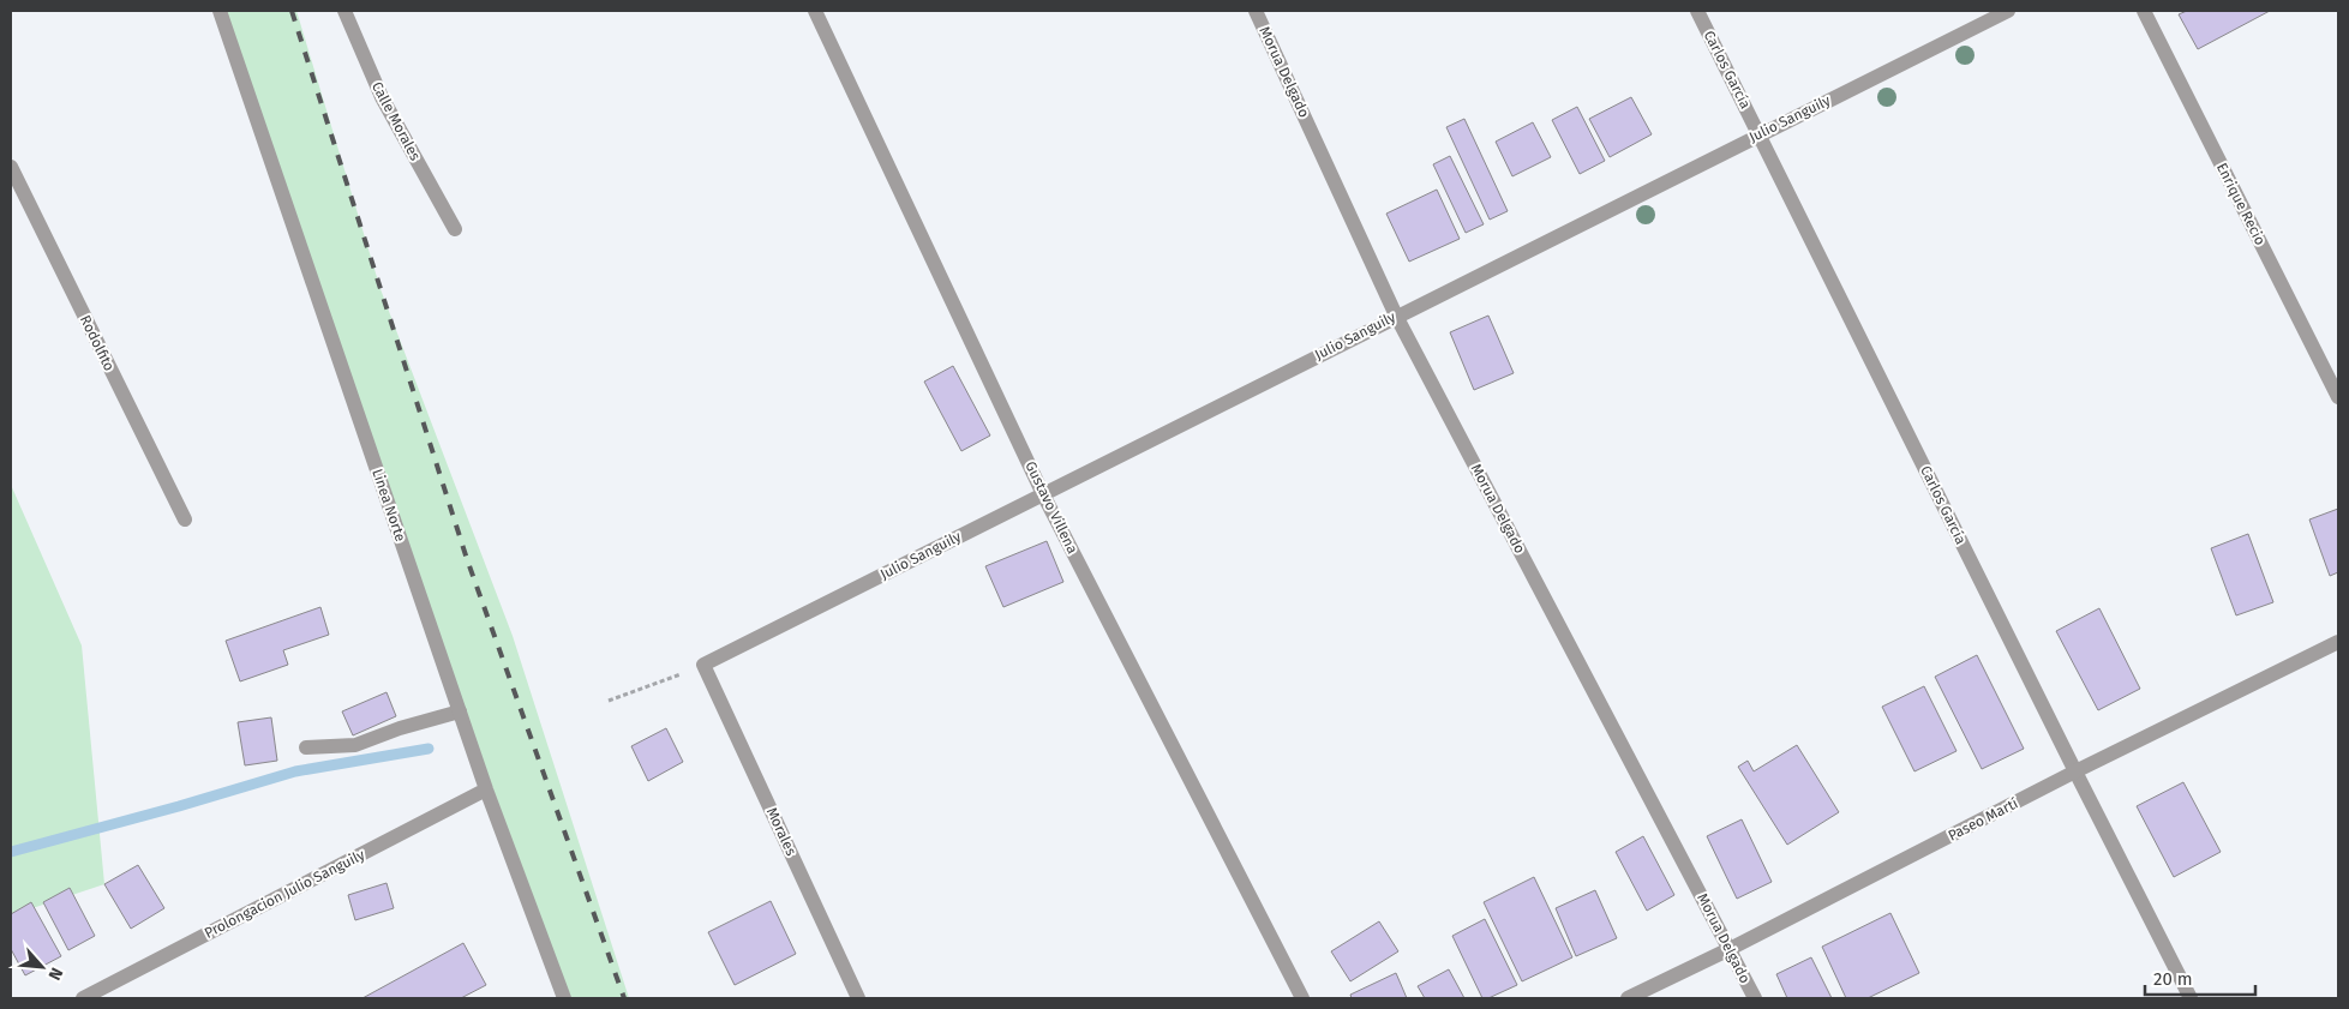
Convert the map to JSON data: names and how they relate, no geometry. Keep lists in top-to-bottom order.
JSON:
{
  "streets": {
    "street": [
      "Carlos García",
      "Morua Delgado",
      "Julio Sanguily",
      "Calle Morales",
      "Enrique Recio",
      "Rodolfito",
      "Linea Norte",
      "Gustavo Villena",
      "Paseo Martí",
      "Morales",
      "Prolongacion Julio Sanguily"
    ]
  },
  "crossings": [
    ["Carlos García", "Julio Sanguily"],
    ["Carlos García", "Paseo Martí"],
    ["Morua Delgado", "Julio Sanguily"],
    ["Morua Delgado", "Paseo Martí"],
    ["Julio Sanguily", "Gustavo Villena"],
    ["Julio Sanguily", "Morales"],
    ["Linea Norte", "Prolongacion Julio Sanguily"]
  ],
  "scale_bar": "20 m",
  "north": "bottom right"
}
